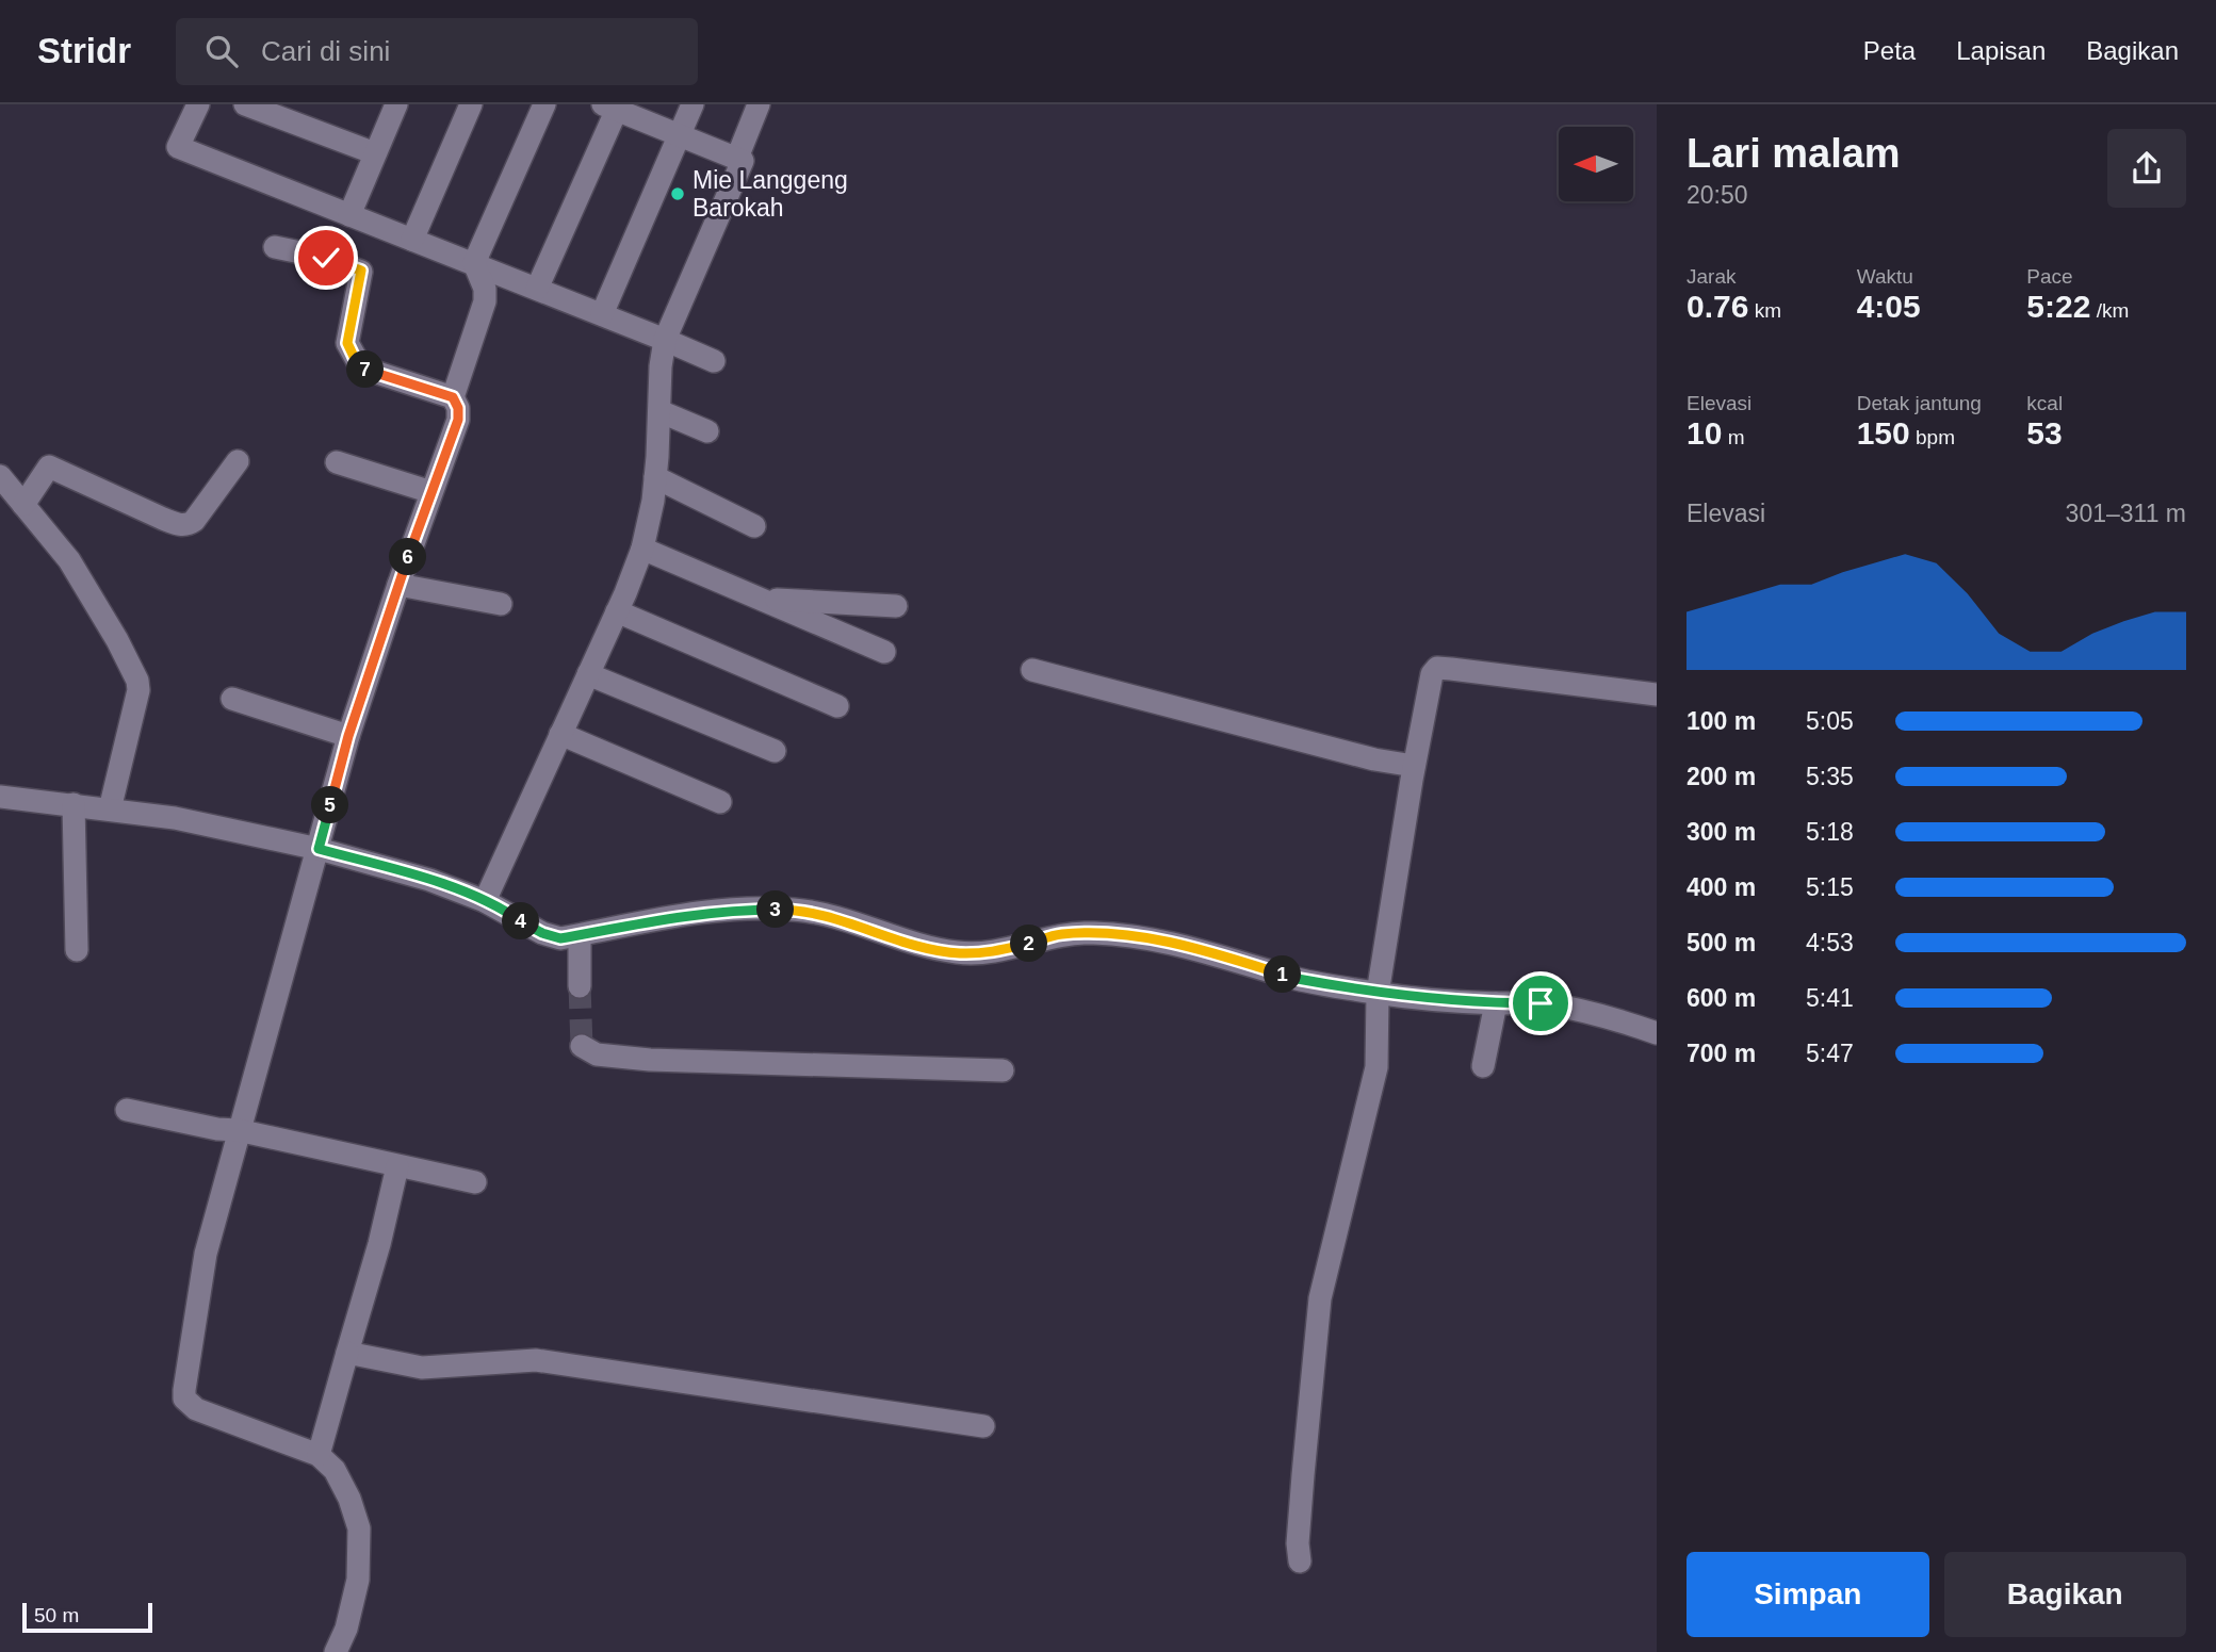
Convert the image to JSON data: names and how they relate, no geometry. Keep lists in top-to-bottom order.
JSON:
{
  "places": ["Mie Langgeng Barokah"],
  "scale_bar": "50 m",
  "north": "left",
  "page": {
    "header": "Stridr",
    "search": "Cari di sini",
    "nav": ["Peta", "Lapisan", "Bagikan"],
    "heading": ["Lari malam", "20:50"],
    "stats": [
      ["Jarak", "0.76 km"],
      ["Waktu", "4:05"],
      ["Pace", "5:22 /km"],
      ["Elevasi", "10 m"],
      ["Detak jantung", "150 bpm"],
      ["kcal", "53"]
    ],
    "pins": [
      "7",
      "6",
      "5",
      "3",
      "4",
      "2",
      "1"
    ],
    "chart": ["Elevasi", "301–311 m"],
    "list": [
      {
        "name": "100 m",
        "note": "5:05"
      },
      {
        "name": "200 m",
        "note": "5:35"
      },
      {
        "name": "300 m",
        "note": "5:18"
      },
      {
        "name": "400 m",
        "note": "5:15"
      },
      {
        "name": "500 m",
        "note": "4:53"
      },
      {
        "name": "600 m",
        "note": "5:41"
      },
      {
        "name": "700 m",
        "note": "5:47"
      }
    ],
    "buttons": ["Simpan", "Bagikan"],
    "scale": "50 m"
  }
}
